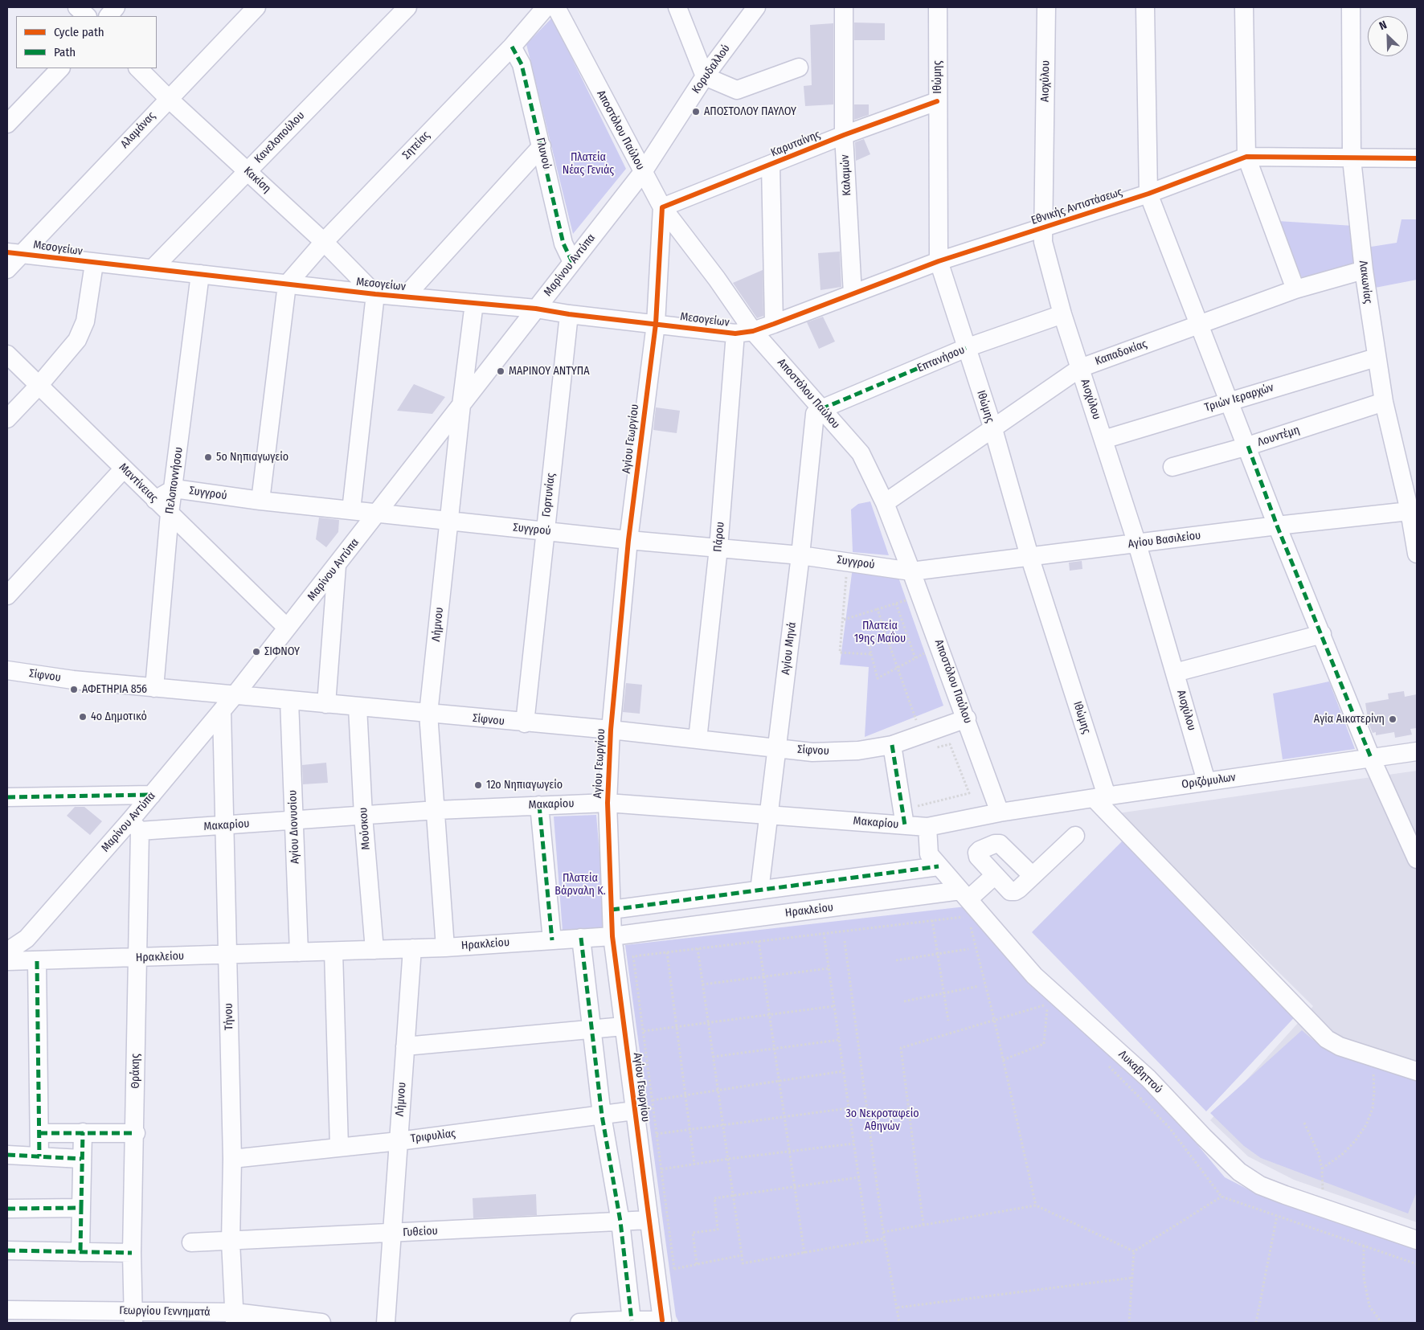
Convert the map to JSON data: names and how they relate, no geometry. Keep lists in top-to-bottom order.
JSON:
{
  "streets": {
    "street": [
      "Κορυδαλλού",
      "Ιθώμης",
      "Αισχύλου",
      "Αλαμάνας",
      "Αποστόλου Παύλου",
      "Κανελοπούλου",
      "Καρυταίνης",
      "Σητείας",
      "Γλυνού",
      "Καλαμών",
      "Κακίση",
      "Εθνικής Αντιστάσεως",
      "Μεσογείων",
      "Μαρίνου Αντύπα",
      "Λακωνίας",
      "Καπαδοκίας",
      "Επτανήσου",
      "Τριών Ιεραρχών",
      "Λουντέμη",
      "Αγίου Γεωργίου",
      "Πελοποννήσου",
      "Μαντίνειας",
      "Συγγρού",
      "Γορτυνίας",
      "Πάρου",
      "Αγίου Βασιλείου",
      "Λήμνου",
      "Αγίου Μηνά",
      "Σίφνου",
      "Οριζόμυλων",
      "Μακαρίου",
      "Αγίου Διονυσίου",
      "Μούσκου",
      "Ηρακλείου",
      "Τήνου",
      "Θράκης",
      "Λυκαβηττού",
      "Τριφυλίας",
      "Γυθείου",
      "Γεωργίου Γεννηματά"
    ]
  },
  "crossings": [
    ["Κορυδαλλού", "Αποστόλου Παύλου"],
    ["Κορυδαλλού", "Μαρίνου Αντύπα"],
    ["Ιθώμης", "Καρυταίνης"],
    ["Ιθώμης", "Εθνικής Αντιστάσεως"],
    ["Ιθώμης", "Καπαδοκίας"],
    ["Ιθώμης", "Επτανήσου"],
    ["Ιθώμης", "Αγίου Βασιλείου"],
    ["Ιθώμης", "Οριζόμυλων"],
    ["Αισχύλου", "Εθνικής Αντιστάσεως"],
    ["Αισχύλου", "Καπαδοκίας"],
    ["Αισχύλου", "Επτανήσου"],
    ["Αισχύλου", "Τριών Ιεραρχών"],
    ["Αισχύλου", "Αγίου Βασιλείου"],
    ["Αισχύλου", "Οριζόμυλων"],
    ["Αλαμάνας", "Κακίση"],
    ["Αλαμάνας", "Μεσογείων"],
    ["Αποστόλου Παύλου", "Καρυταίνης"],
    ["Αποστόλου Παύλου", "Εθνικής Αντιστάσεως"],
    ["Αποστόλου Παύλου", "Μεσογείων"],
    ["Αποστόλου Παύλου", "Μαρίνου Αντύπα"],
    ["Αποστόλου Παύλου", "Καπαδοκίας"],
    ["Αποστόλου Παύλου", "Επτανήσου"],
    ["Αποστόλου Παύλου", "Αγίου Γεωργίου"],
    ["Αποστόλου Παύλου", "Συγγρού"],
    ["Αποστόλου Παύλου", "Πάρου"],
    ["Αποστόλου Παύλου", "Αγίου Βασιλείου"],
    ["Αποστόλου Παύλου", "Αγίου Μηνά"],
    ["Αποστόλου Παύλου", "Σίφνου"],
    ["Αποστόλου Παύλου", "Οριζόμυλων"],
    ["Αποστόλου Παύλου", "Μακαρίου"],
    ["Κανελοπούλου", "Κακίση"],
    ["Κανελοπούλου", "Μεσογείων"],
    ["Καρυταίνης", "Καλαμών"],
    ["Καρυταίνης", "Αγίου Γεωργίου"],
    ["Σητείας", "Γλυνού"],
    ["Σητείας", "Κακίση"],
    ["Σητείας", "Μεσογείων"],
    ["Γλυνού", "Μαρίνου Αντύπα"],
    ["Καλαμών", "Εθνικής Αντιστάσεως"],
    ["Κακίση", "Μεσογείων"],
    ["Εθνικής Αντιστάσεως", "Μεσογείων"],
    ["Εθνικής Αντιστάσεως", "Λακωνίας"],
    ["Εθνικής Αντιστάσεως", "Πάρου"],
    ["Μεσογείων", "Μαρίνου Αντύπα"],
    ["Μεσογείων", "Αγίου Γεωργίου"],
    ["Μεσογείων", "Πελοποννήσου"],
    ["Μεσογείων", "Γορτυνίας"],
    ["Μεσογείων", "Πάρου"],
    ["Μεσογείων", "Λήμνου"],
    ["Μαρίνου Αντύπα", "Μαντίνειας"],
    ["Μαρίνου Αντύπα", "Συγγρού"],
    ["Μαρίνου Αντύπα", "Λήμνου"],
    ["Μαρίνου Αντύπα", "Σίφνου"],
    ["Μαρίνου Αντύπα", "Μακαρίου"],
    ["Μαρίνου Αντύπα", "Τήνου"],
    ["Μαρίνου Αντύπα", "Θράκης"],
    ["Λακωνίας", "Καπαδοκίας"],
    ["Λακωνίας", "Τριών Ιεραρχών"],
    ["Λακωνίας", "Λουντέμη"],
    ["Λακωνίας", "Αγίου Βασιλείου"],
    ["Επτανήσου", "Αγίου Μηνά"],
    ["Αγίου Γεωργίου", "Συγγρού"],
    ["Αγίου Γεωργίου", "Σίφνου"],
    ["Αγίου Γεωργίου", "Μακαρίου"],
    ["Αγίου Γεωργίου", "Ηρακλείου"],
    ["Αγίου Γεωργίου", "Τριφυλίας"],
    ["Αγίου Γεωργίου", "Γυθείου"],
    ["Πελοποννήσου", "Μαντίνειας"],
    ["Πελοποννήσου", "Συγγρού"],
    ["Πελοποννήσου", "Σίφνου"],
    ["Μαντίνειας", "Συγγρού"],
    ["Συγγρού", "Γορτυνίας"],
    ["Συγγρού", "Πάρου"],
    ["Συγγρού", "Αγίου Βασιλείου"],
    ["Συγγρού", "Λήμνου"],
    ["Συγγρού", "Αγίου Μηνά"],
    ["Γορτυνίας", "Σίφνου"],
    ["Πάρου", "Σίφνου"],
    ["Λήμνου", "Σίφνου"],
    ["Λήμνου", "Μακαρίου"],
    ["Λήμνου", "Ηρακλείου"],
    ["Λήμνου", "Τριφυλίας"],
    ["Λήμνου", "Γυθείου"],
    ["Αγίου Μηνά", "Σίφνου"],
    ["Αγίου Μηνά", "Μακαρίου"],
    ["Σίφνου", "Αγίου Διονυσίου"],
    ["Σίφνου", "Μούσκου"],
    ["Οριζόμυλων", "Μακαρίου"],
    ["Μακαρίου", "Αγίου Διονυσίου"],
    ["Μακαρίου", "Μούσκου"],
    ["Μακαρίου", "Τήνου"],
    ["Μακαρίου", "Θράκης"],
    ["Μακαρίου", "Λυκαβηττού"],
    ["Αγίου Διονυσίου", "Ηρακλείου"],
    ["Μούσκου", "Ηρακλείου"],
    ["Ηρακλείου", "Τήνου"],
    ["Ηρακλείου", "Θράκης"],
    ["Ηρακλείου", "Λυκαβηττού"],
    ["Τήνου", "Τριφυλίας"],
    ["Τήνου", "Γυθείου"],
    ["Τήνου", "Γεωργίου Γεννηματά"],
    ["Θράκης", "Γεωργίου Γεννηματά"]
  ],
  "parks": [
    "Πλατεία Νέας Γενιάς",
    "Πλατεία 19ης Μαΐου",
    "Πλατεία Βάρναλη Κ.",
    "3ο Νεκροταφείο Αθηνών"
  ],
  "places": [
    "ΑΠΟΣΤΟΛΟΥ ΠΑΥΛΟΥ",
    "ΜΑΡΙΝΟΥ ΑΝΤΥΠΑ",
    "5ο Νηπιαγωγείο",
    "ΣΙΦΝΟΥ",
    "ΑΦΕΤΗΡΙΑ 856",
    "4ο Δημοτικό",
    "Αγία Αικατερίνη",
    "12ο Νηπιαγωγείο"
  ],
  "legend": ["Cycle path", "Path"],
  "north": "top left"
}
